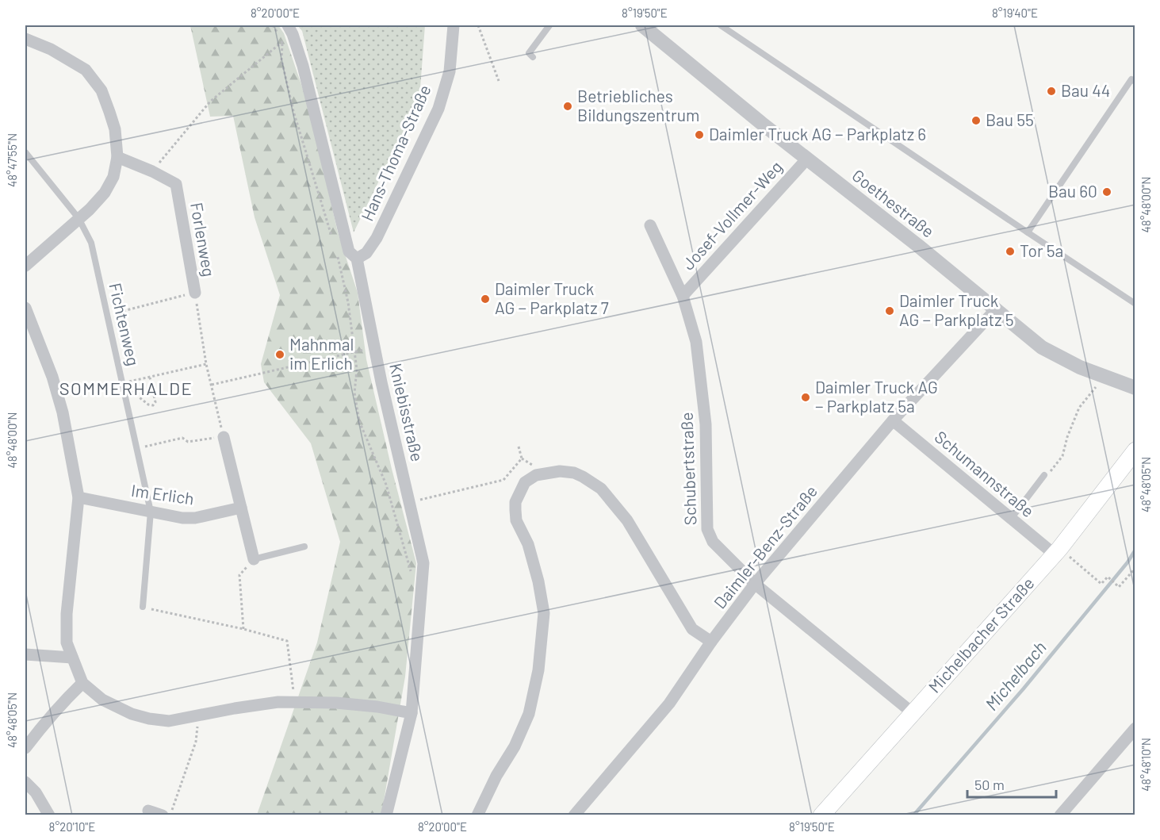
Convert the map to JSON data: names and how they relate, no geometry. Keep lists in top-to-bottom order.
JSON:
{
  "streets": {
    "main road": ["Michelbacher Straße"],
    "street": [
      "Hans-Thoma-Straße",
      "Goethestraße",
      "Josef-Vollmer-Weg",
      "Forlenweg",
      "Kniebisstraße",
      "Schubertstraße",
      "Schumannstraße",
      "Im Erlich",
      "Daimler-Benz-Straße"
    ],
    "lane": ["Fichtenweg"]
  },
  "crossings": [
    ["Hans-Thoma-Straße", "Kniebisstraße"],
    ["Goethestraße", "Josef-Vollmer-Weg"],
    ["Goethestraße", "Daimler-Benz-Straße"],
    ["Josef-Vollmer-Weg", "Schubertstraße"],
    ["Fichtenweg", "Im Erlich"],
    ["Schubertstraße", "Daimler-Benz-Straße"],
    ["Schubertstraße", "Michelbacher Straße"],
    ["Schumannstraße", "Daimler-Benz-Straße"],
    ["Schumannstraße", "Michelbacher Straße"]
  ],
  "districts": ["SOMMERHALDE"],
  "water": ["Michelbach"],
  "places": [
    "Bau 44",
    "Betriebliches Bildungszentrum",
    "Bau 55",
    "Daimler Truck AG − Parkplatz 6",
    "Bau 60",
    "Tor 5a",
    "Daimler Truck AG − Parkplatz 7",
    "Daimler Truck AG − Parkplatz 5",
    "Mahnmal im Erlich",
    "Daimler Truck AG − Parkplatz 5a"
  ],
  "scale_bar": "50 m",
  "coordinates": [
    "8°20'00\"E",
    "8°19'50\"E",
    "8°19'40\"E",
    "48°47'55\"N",
    "48°48'00\"N",
    "48°48'05\"N",
    "48°48'10\"N",
    "8°20'10\"E"
  ]
}
